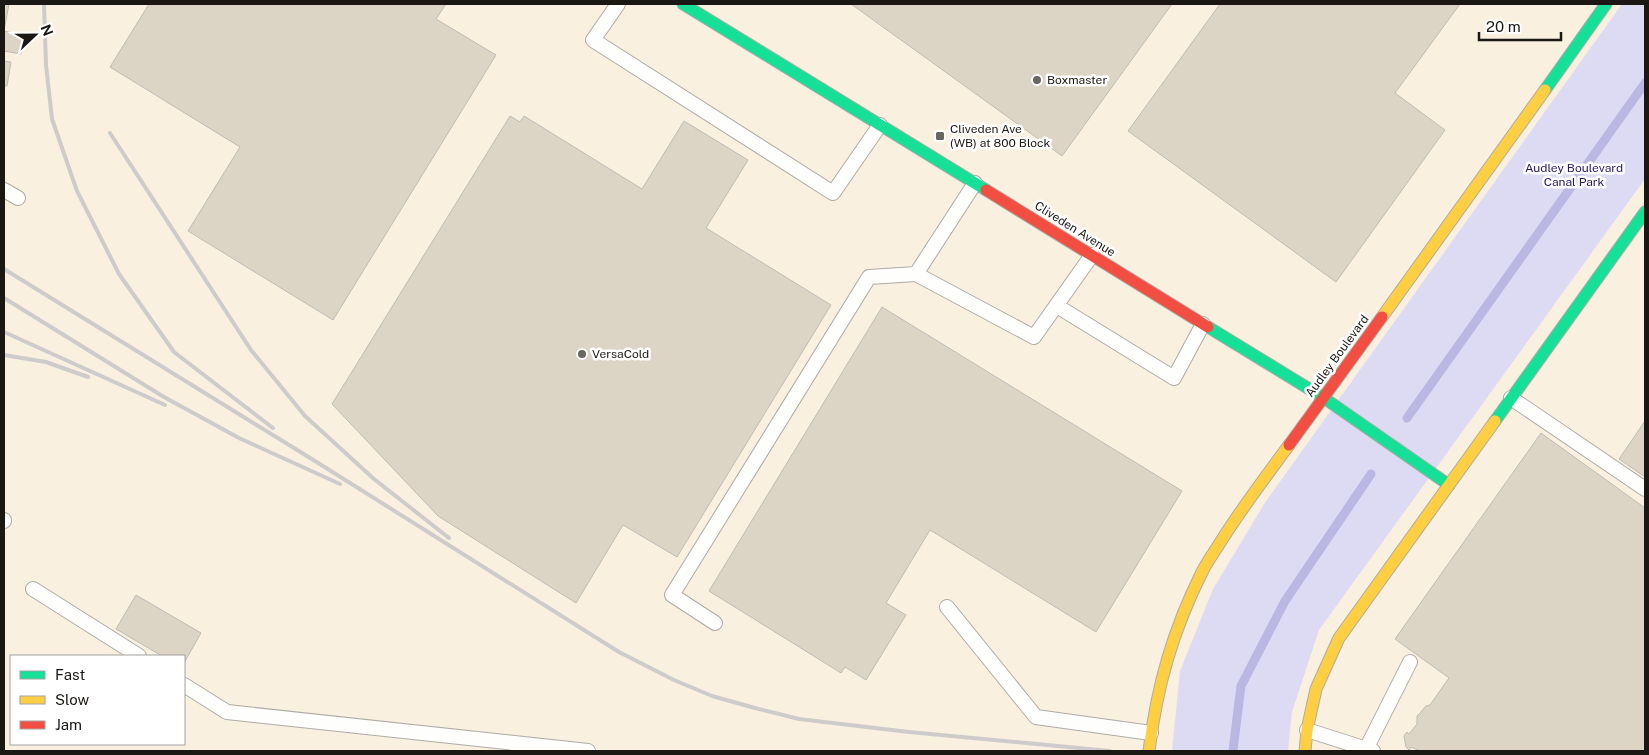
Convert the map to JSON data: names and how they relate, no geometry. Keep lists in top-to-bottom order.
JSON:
{
  "streets": {
    "street": ["Cliveden Avenue", "Audley Boulevard"]
  },
  "crossings": [
    ["Cliveden Avenue", "Audley Boulevard"]
  ],
  "parks": ["Audley Boulevard Canal Park"],
  "places": {
    "other": ["Boxmaster", "VersaCold"],
    "transit": ["Cliveden Ave (WB) at 800 Block"]
  },
  "legend": ["Fast", "Slow", "Jam"],
  "scale_bar": "20 m",
  "north": "right"
}
